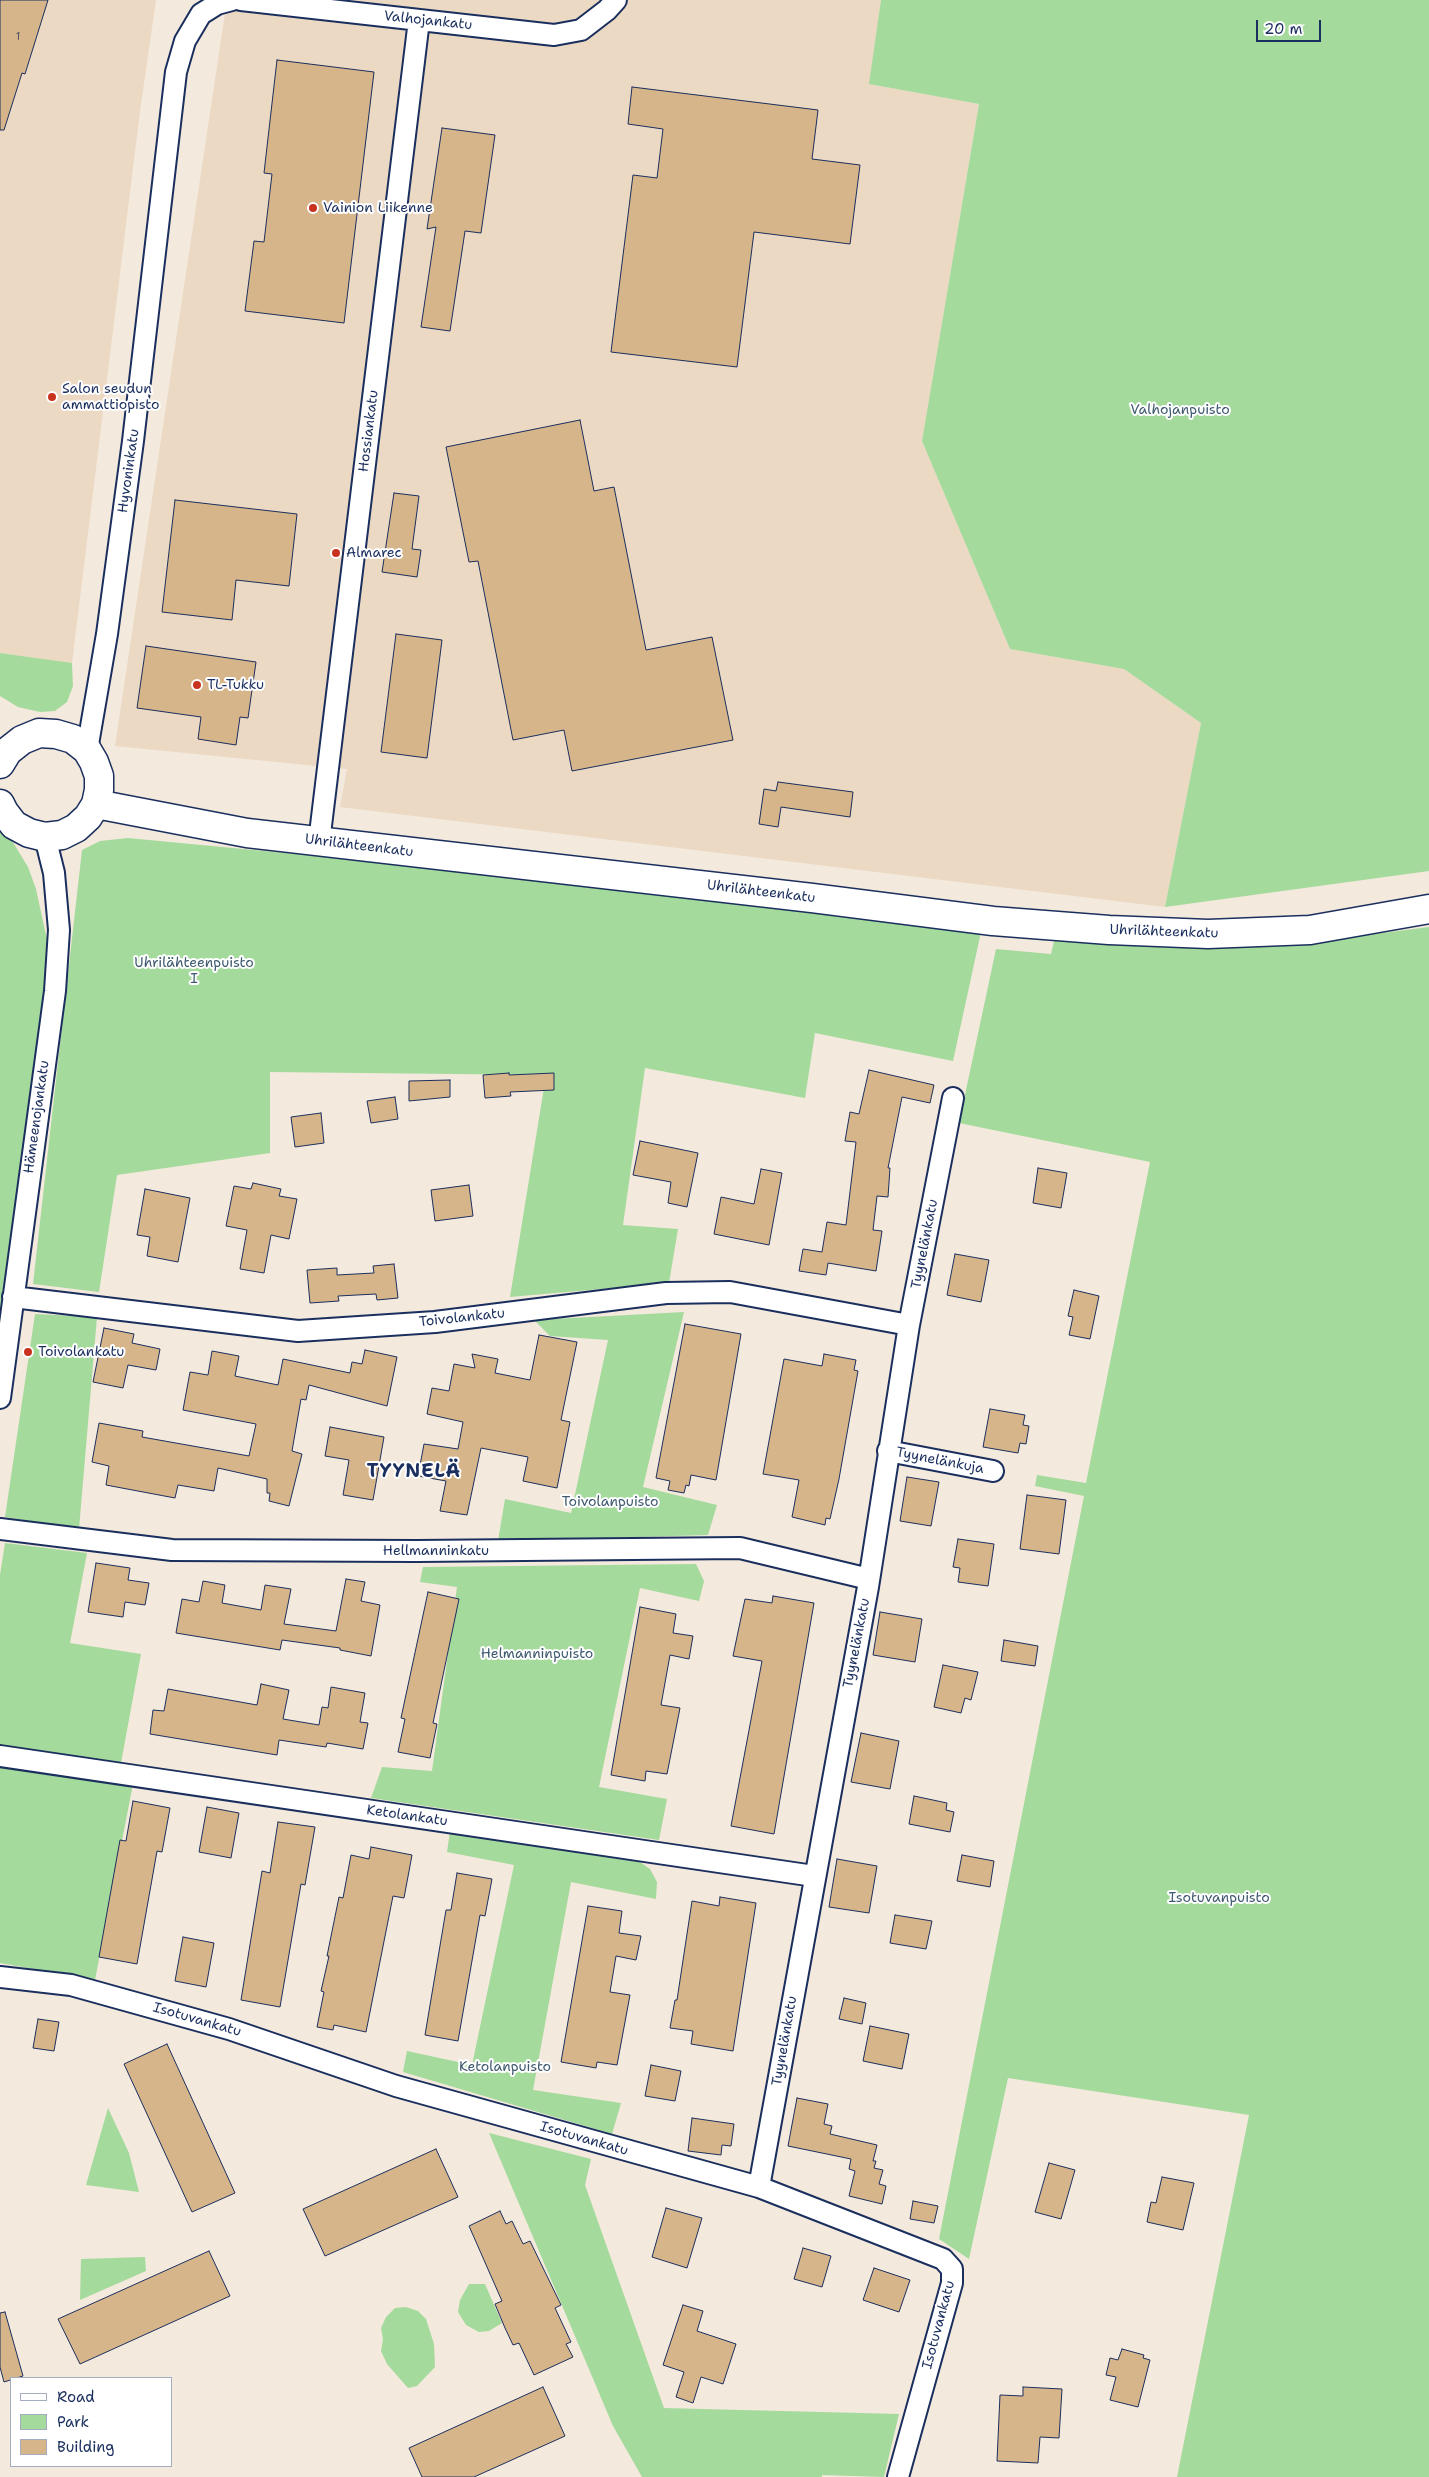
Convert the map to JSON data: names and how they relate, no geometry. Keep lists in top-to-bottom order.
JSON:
{
  "streets": {
    "street": [
      "Valhojankatu",
      "Hossiankatu",
      "Hyvoninkatu",
      "Uhrilähteenkatu",
      "Hämeenojankatu",
      "Tyynelänkatu",
      "Toivolankatu",
      "Tyynelänkuja",
      "Hellmanninkatu",
      "Ketolankatu",
      "Isotuvankatu"
    ]
  },
  "crossings": [
    ["Valhojankatu", "Hossiankatu"],
    ["Hossiankatu", "Uhrilähteenkatu"],
    ["Hämeenojankatu", "Toivolankatu"],
    ["Tyynelänkatu", "Toivolankatu"],
    ["Tyynelänkatu", "Tyynelänkuja"],
    ["Tyynelänkatu", "Hellmanninkatu"],
    ["Tyynelänkatu", "Ketolankatu"],
    ["Tyynelänkatu", "Isotuvankatu"]
  ],
  "districts": ["TYYNELÄ"],
  "parks": [
    "Valhojanpuisto",
    "Uhrilähteenpuisto I",
    "Toivolanpuisto",
    "Helmanninpuisto",
    "Isotuvanpuisto",
    "Ketolanpuisto"
  ],
  "places": [
    "Vainion Liikenne",
    "Salon seudun ammattiopisto",
    "Almarec",
    "TL-Tukku",
    "Toivolankatu"
  ],
  "house_numbers": ["1"],
  "legend": ["Road", "Park", "Building"],
  "scale_bar": "20 m"
}
